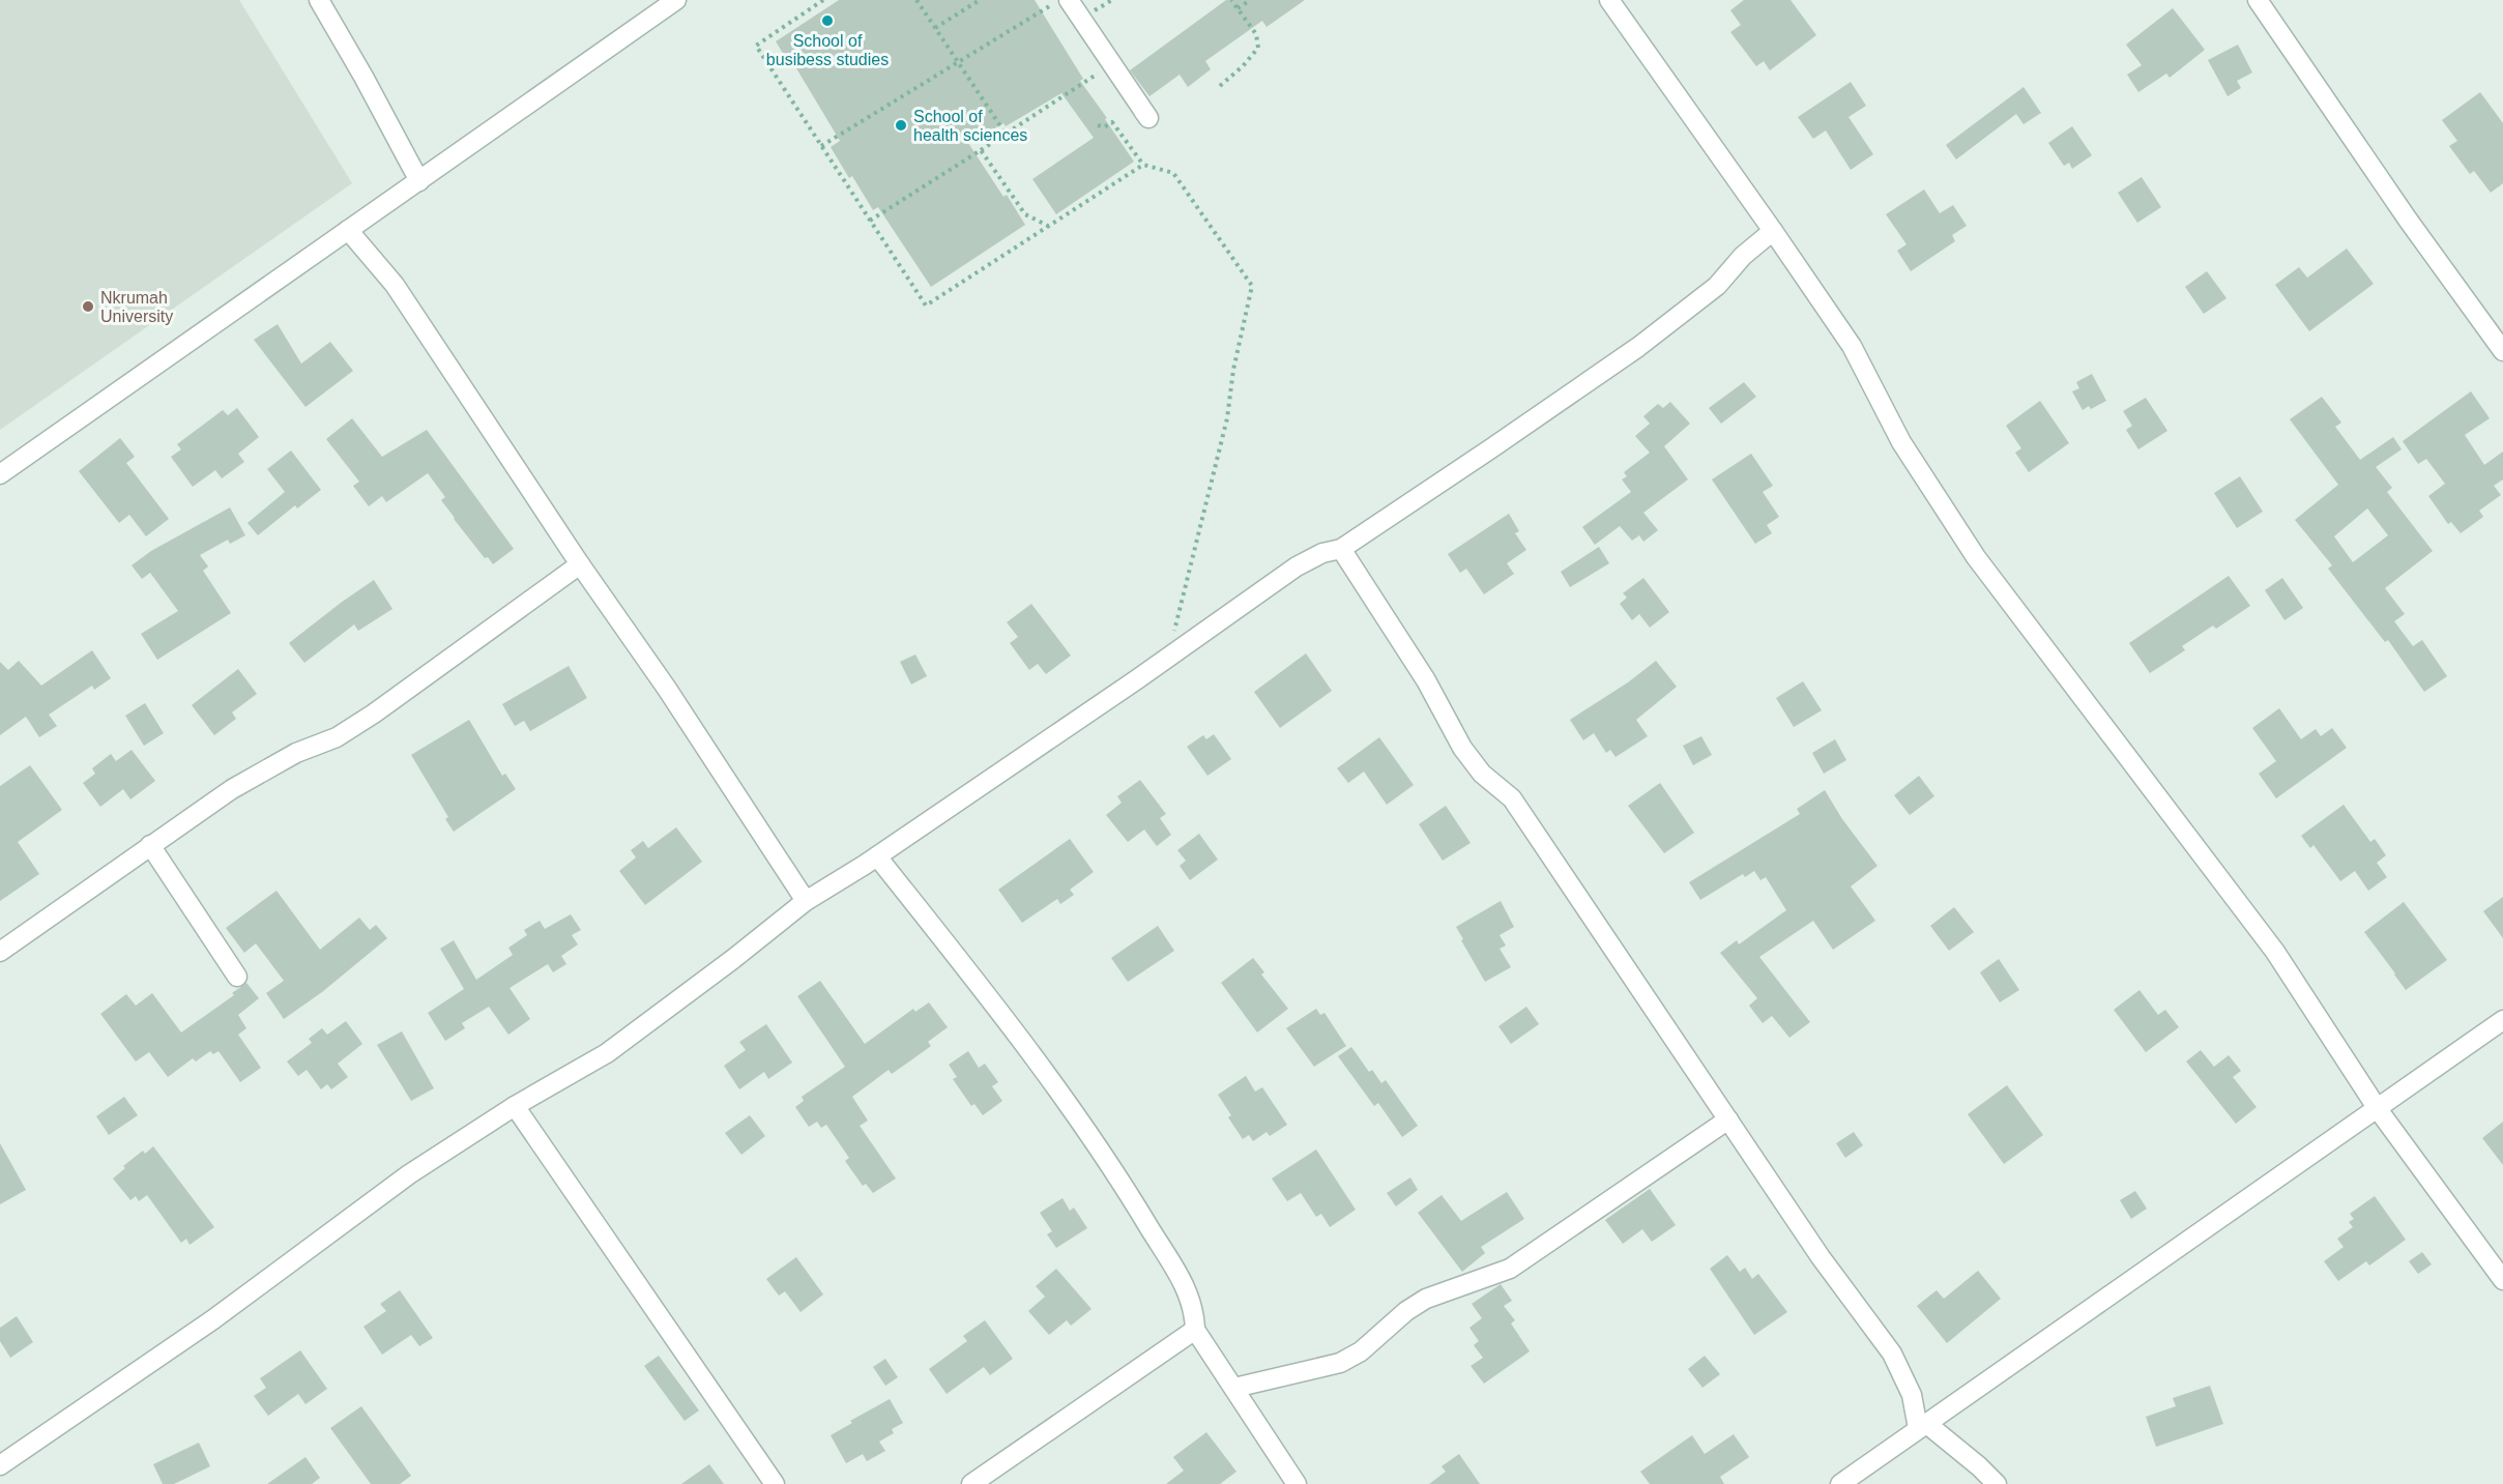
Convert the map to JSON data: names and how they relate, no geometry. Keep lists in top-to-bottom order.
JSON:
{
  "places": ["School of busibess studies", "School of health sciences", "Nkrumah University"]
}
